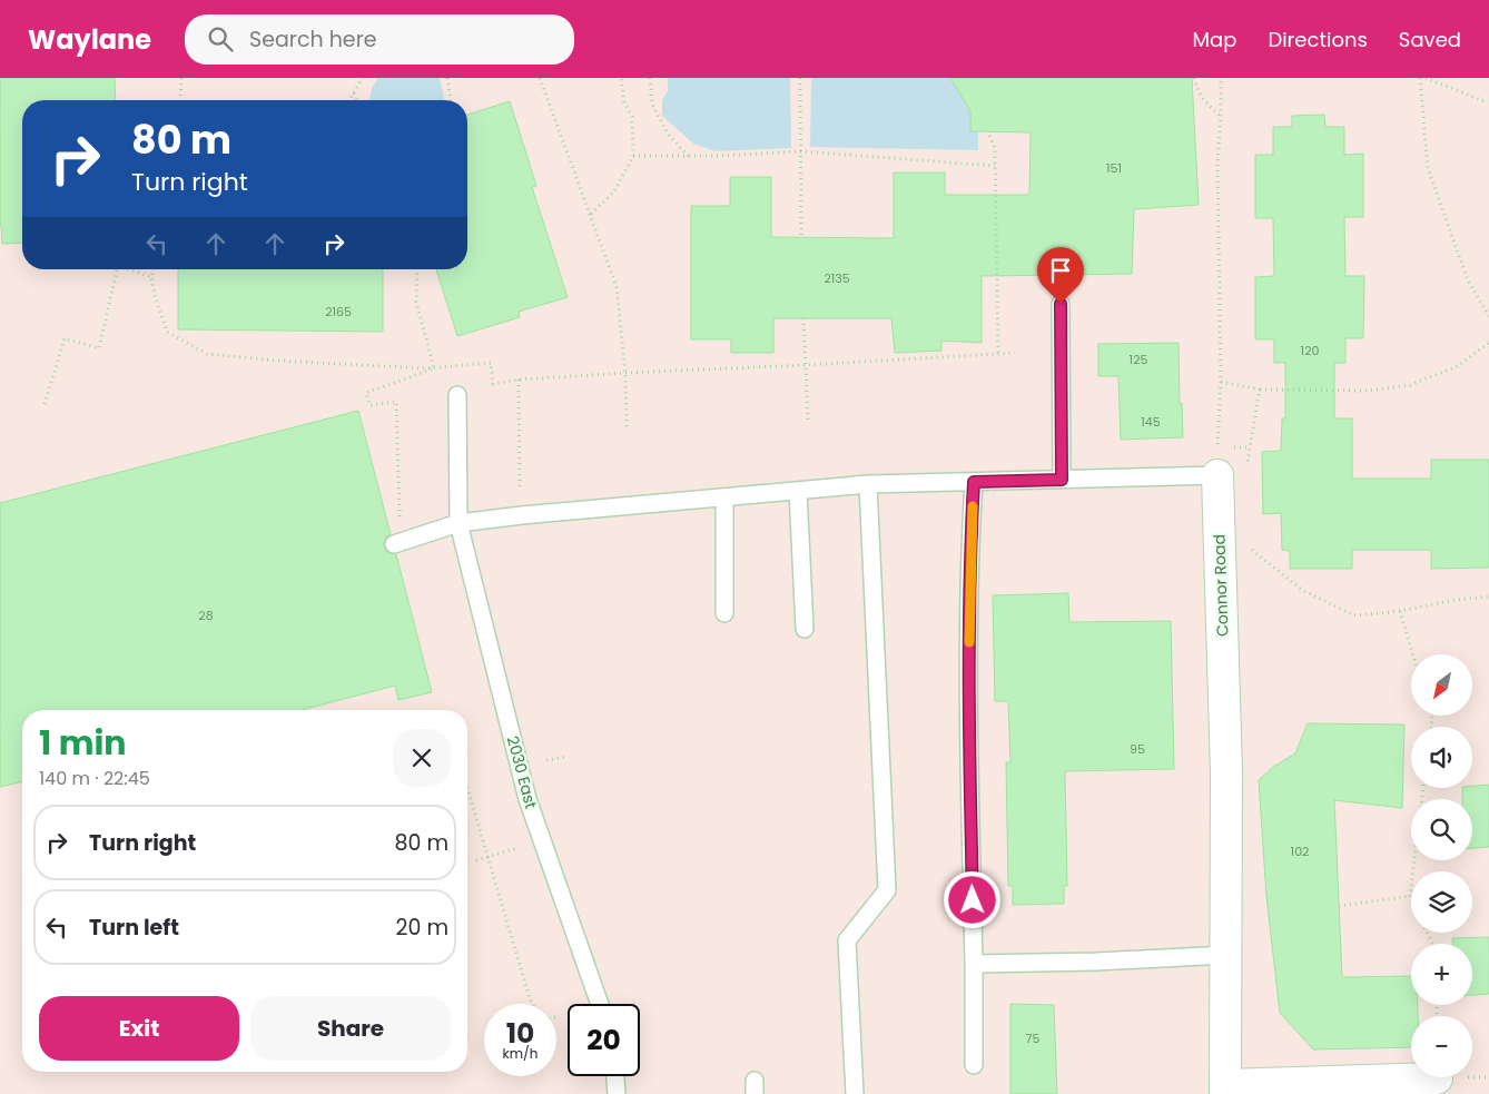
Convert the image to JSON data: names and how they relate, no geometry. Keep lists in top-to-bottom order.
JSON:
{
  "streets": {
    "street": ["Connor Road"],
    "lane": ["2030 East"]
  },
  "house_numbers": [
    "151",
    "2135",
    "2165",
    "120",
    "125",
    "145",
    "28",
    "95",
    "102",
    "75"
  ],
  "north": "bottom left",
  "page": {
    "header": "Waylane",
    "search": "Search here",
    "nav": ["Map", "Directions", "Saved"],
    "turn": ["80 m", "Turn right"],
    "map_buttons": ["+", "−"],
    "heading": ["1 min", "140 m · 22:45"],
    "list": [
      {
        "name": "Turn right",
        "value": "80 m"
      },
      {
        "name": "Turn left",
        "value": "20 m"
      }
    ],
    "buttons": ["Exit", "Share"],
    "speed": "10 km/h",
    "limit": "20"
  }
}
